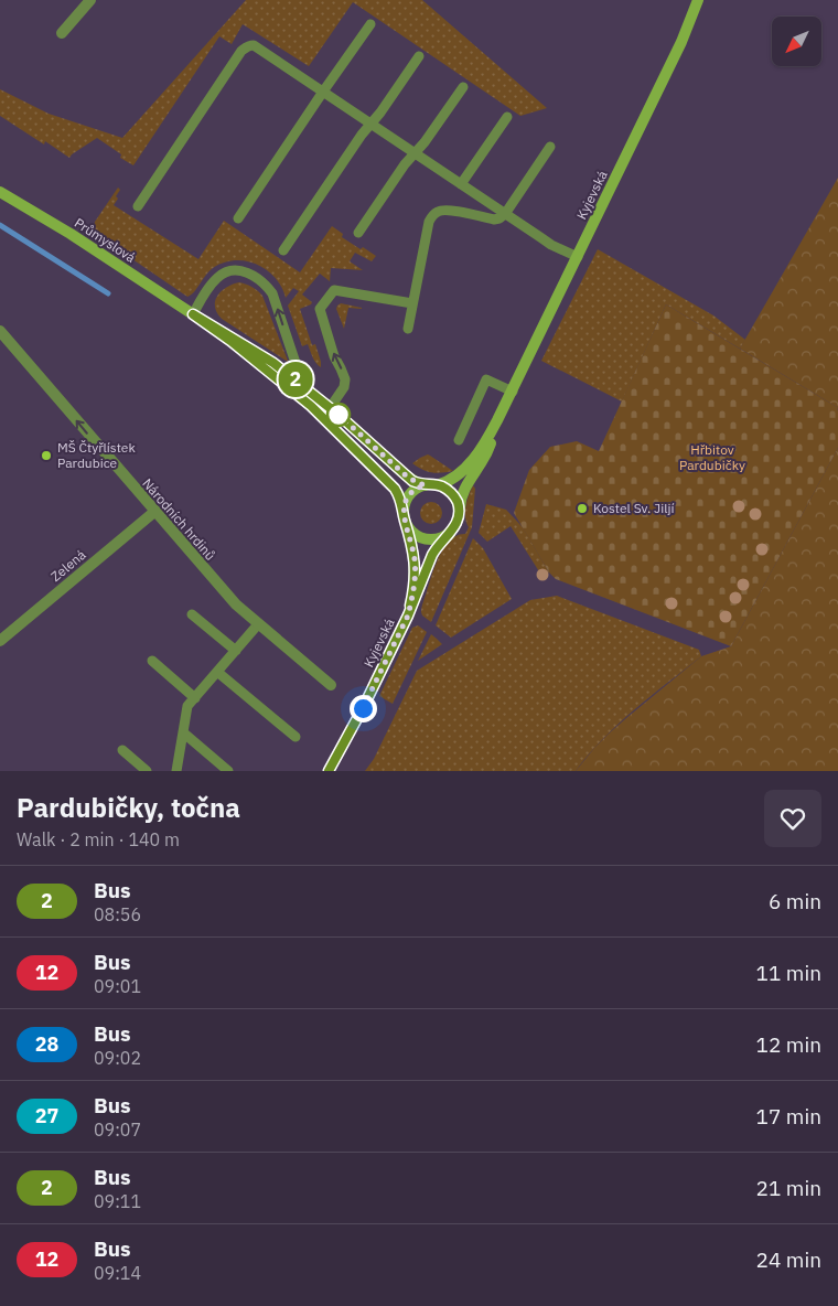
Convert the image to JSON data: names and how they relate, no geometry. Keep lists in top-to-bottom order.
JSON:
{
  "streets": {
    "street": [
      "Kyjevská",
      "Průmyslová",
      "Národních hrdinů",
      "Zelená"
    ]
  },
  "crossings": [
    ["Kyjevská", "Průmyslová"],
    ["Národních hrdinů", "Zelená"]
  ],
  "one_way": ["Národních hrdinů"],
  "parks": ["Hřbitov Pardubičky"],
  "places": ["MŠ Čtyřlístek Pardubice", "Kostel Sv. Jiljí"],
  "lines": ["bus line 2"],
  "north": "bottom left",
  "page": {
    "on_map": "2",
    "heading": ["Pardubičky, točna", "Walk · 2 min · 140 m"],
    "list": [
      {
        "mark": "2",
        "name": "Bus",
        "note": "08:56",
        "value": "6 min"
      },
      {
        "mark": "12",
        "name": "Bus",
        "note": "09:01",
        "value": "11 min"
      },
      {
        "mark": "28",
        "name": "Bus",
        "note": "09:02",
        "value": "12 min"
      },
      {
        "mark": "27",
        "name": "Bus",
        "note": "09:07",
        "value": "17 min"
      },
      {
        "mark": "2",
        "name": "Bus",
        "note": "09:11",
        "value": "21 min"
      },
      {
        "mark": "12",
        "name": "Bus",
        "note": "09:14",
        "value": "24 min"
      }
    ]
  }
}
